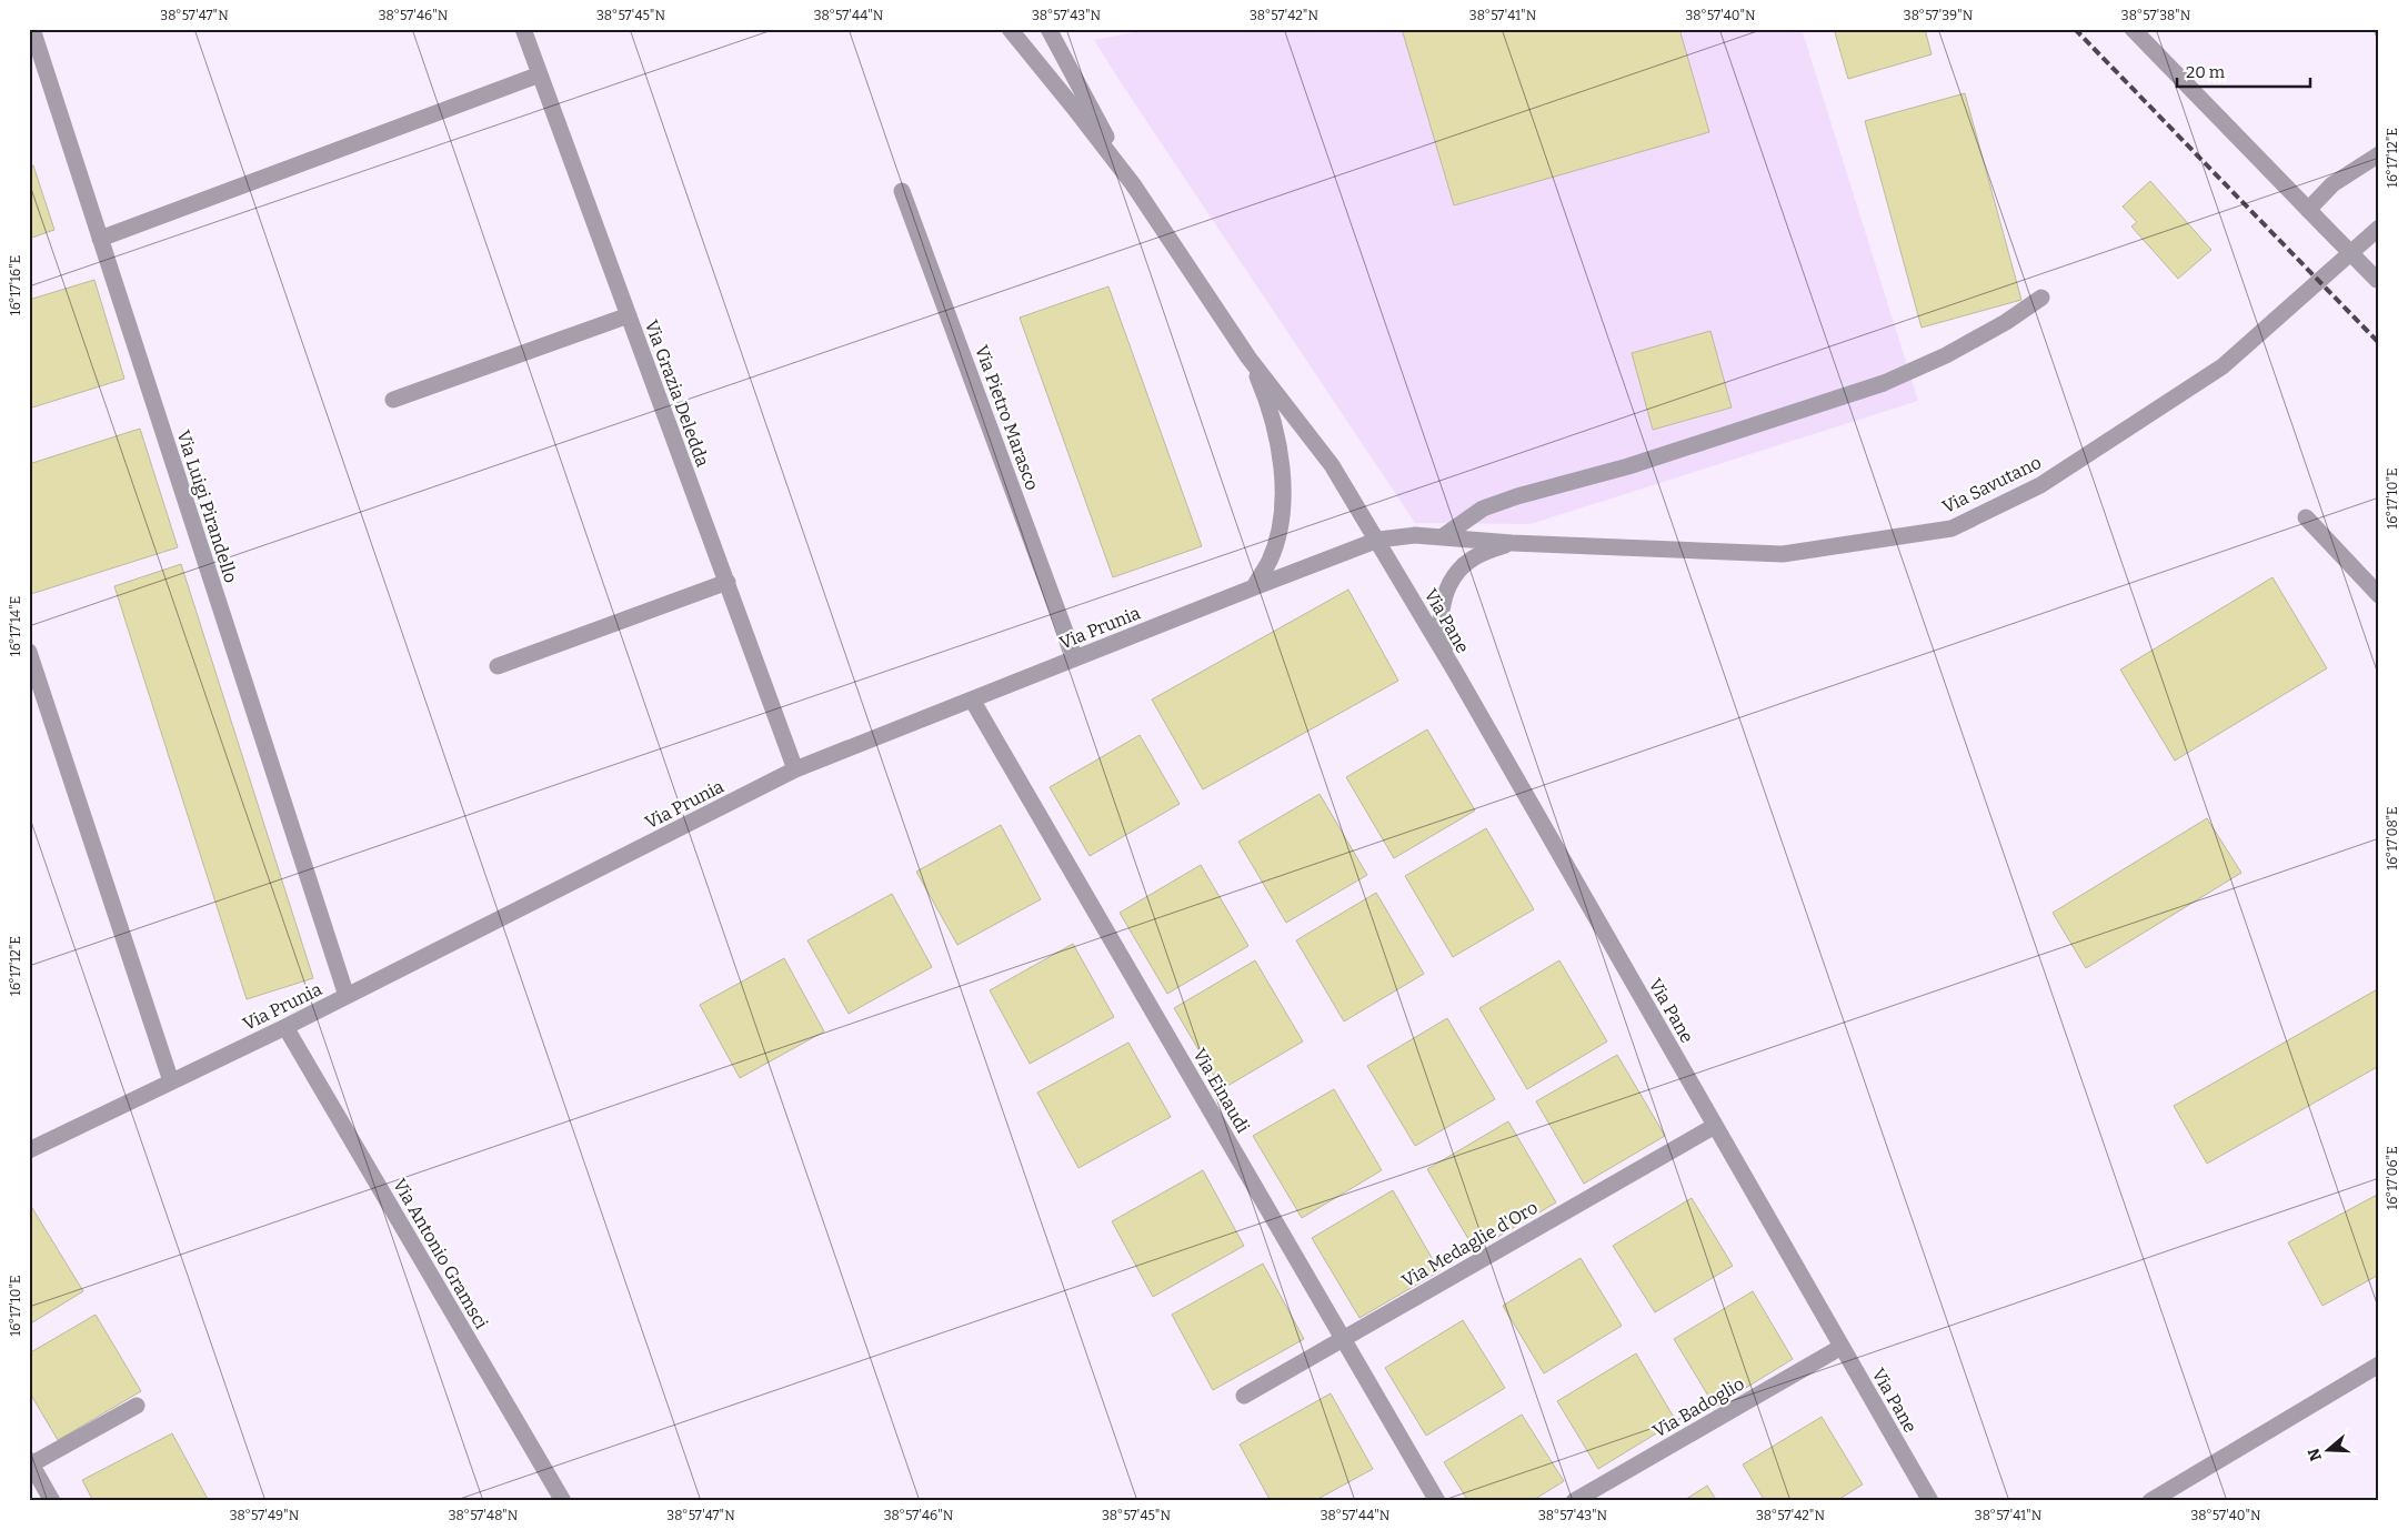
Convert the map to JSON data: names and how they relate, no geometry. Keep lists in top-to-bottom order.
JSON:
{
  "streets": {
    "street": [
      "Via Grazia Deledda",
      "Via Pietro Marasco",
      "Via Savutano",
      "Via Luigi Pirandello",
      "Via Pane",
      "Via Prunia",
      "Via Einaudi",
      "Via Medaglie d'Oro",
      "Via Antonio Gramsci",
      "Via Badoglio"
    ]
  },
  "crossings": [
    ["Via Grazia Deledda", "Via Prunia"],
    ["Via Pietro Marasco", "Via Prunia"],
    ["Via Savutano", "Via Prunia"],
    ["Via Luigi Pirandello", "Via Prunia"],
    ["Via Pane", "Via Prunia"],
    ["Via Pane", "Via Medaglie d'Oro"],
    ["Via Pane", "Via Badoglio"],
    ["Via Prunia", "Via Einaudi"],
    ["Via Prunia", "Via Antonio Gramsci"],
    ["Via Einaudi", "Via Medaglie d'Oro"]
  ],
  "scale_bar": "20 m",
  "north": "left",
  "coordinates": [
    "38°57'47\"N",
    "38°57'46\"N",
    "38°57'45\"N",
    "38°57'44\"N",
    "38°57'43\"N",
    "38°57'42\"N",
    "38°57'41\"N",
    "38°57'40\"N",
    "38°57'39\"N",
    "38°57'38\"N",
    "16°17'12\"E",
    "16°17'16\"E",
    "16°17'10\"E",
    "16°17'14\"E",
    "16°17'08\"E",
    "16°17'06\"E",
    "38°57'49\"N",
    "38°57'48\"N"
  ]
}
